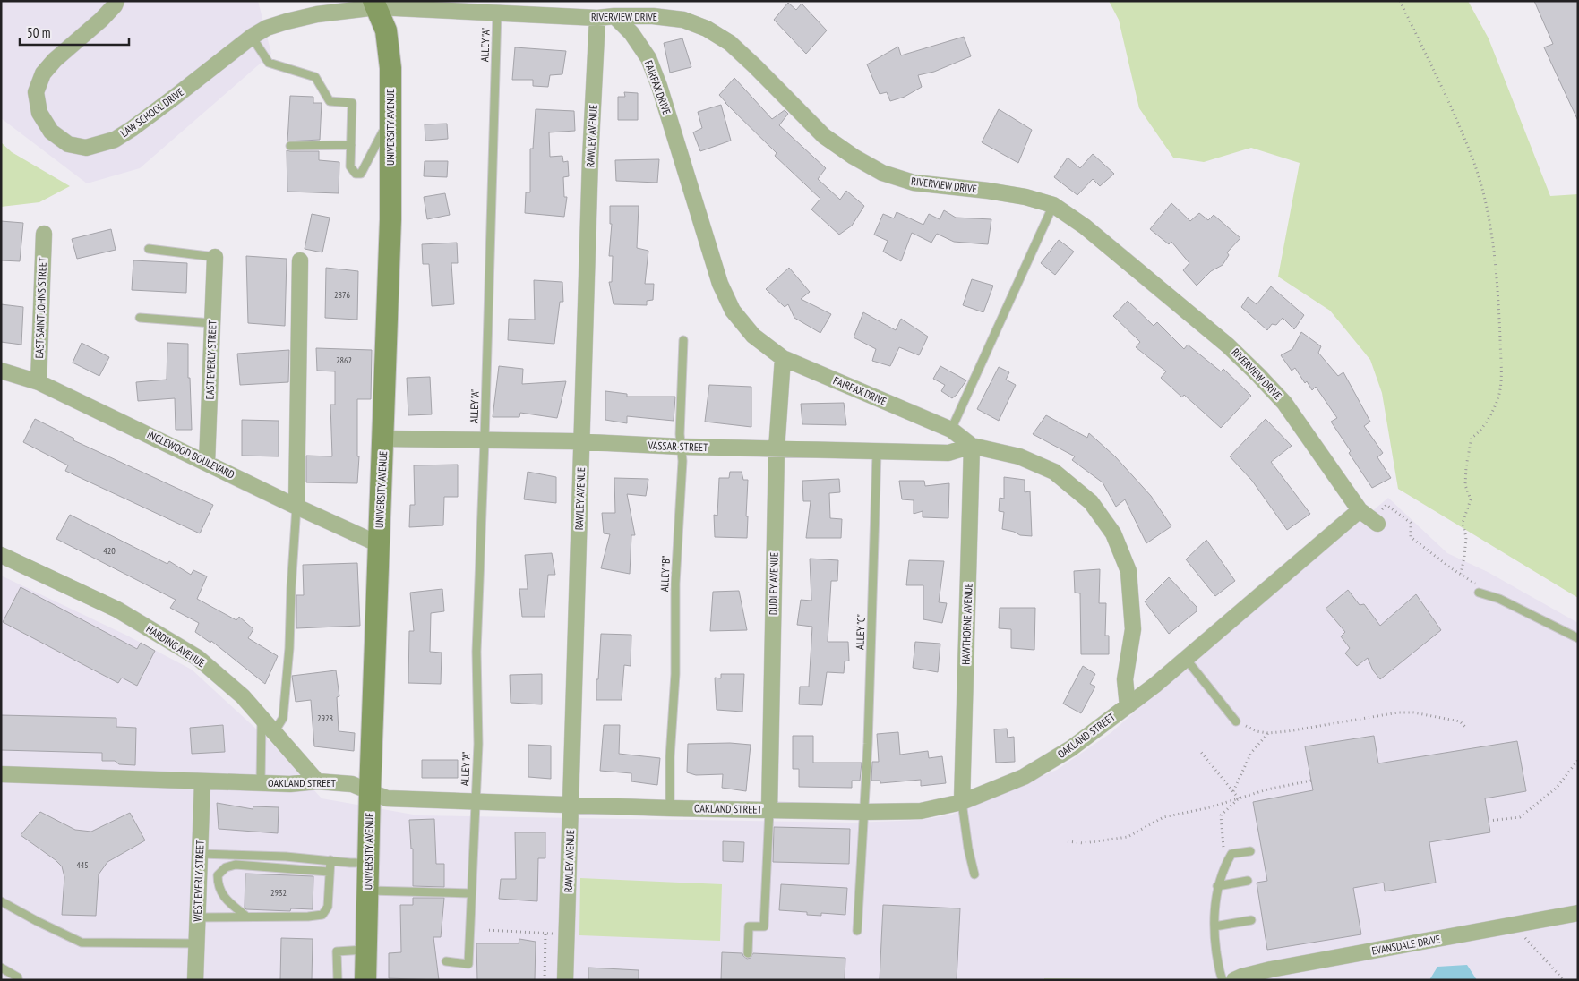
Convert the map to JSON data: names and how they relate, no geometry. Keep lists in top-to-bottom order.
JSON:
{
  "streets": {
    "street": [
      "RIVERVIEW DRIVE",
      "FAIRFAX DRIVE",
      "LAW SCHOOL DRIVE",
      "UNIVERSITY AVENUE",
      "RAWLEY AVENUE",
      "EAST SAINT JOHNS STREET",
      "EAST EVERLY STREET",
      "VASSAR STREET",
      "INGLEWOOD BOULEVARD",
      "DUDLEY AVENUE",
      "HAWTHORNE AVENUE",
      "HARDING AVENUE",
      "OAKLAND STREET",
      "WEST EVERLY STREET",
      "EVANSDALE DRIVE"
    ],
    "lane": ["ALLEY \"A\"", "ALLEY \"B\"", "ALLEY \"C\""]
  },
  "crossings": [
    ["RIVERVIEW DRIVE", "ALLEY \"A\""],
    ["RIVERVIEW DRIVE", "FAIRFAX DRIVE"],
    ["RIVERVIEW DRIVE", "LAW SCHOOL DRIVE"],
    ["RIVERVIEW DRIVE", "UNIVERSITY AVENUE"],
    ["RIVERVIEW DRIVE", "RAWLEY AVENUE"],
    ["RIVERVIEW DRIVE", "OAKLAND STREET"],
    ["ALLEY \"A\"", "VASSAR STREET"],
    ["ALLEY \"A\"", "OAKLAND STREET"],
    ["FAIRFAX DRIVE", "VASSAR STREET"],
    ["FAIRFAX DRIVE", "DUDLEY AVENUE"],
    ["FAIRFAX DRIVE", "HAWTHORNE AVENUE"],
    ["FAIRFAX DRIVE", "OAKLAND STREET"],
    ["LAW SCHOOL DRIVE", "UNIVERSITY AVENUE"],
    ["UNIVERSITY AVENUE", "VASSAR STREET"],
    ["UNIVERSITY AVENUE", "INGLEWOOD BOULEVARD"],
    ["UNIVERSITY AVENUE", "OAKLAND STREET"],
    ["RAWLEY AVENUE", "VASSAR STREET"],
    ["RAWLEY AVENUE", "OAKLAND STREET"],
    ["EAST SAINT JOHNS STREET", "INGLEWOOD BOULEVARD"],
    ["EAST EVERLY STREET", "INGLEWOOD BOULEVARD"],
    ["VASSAR STREET", "ALLEY \"B\""],
    ["VASSAR STREET", "DUDLEY AVENUE"],
    ["VASSAR STREET", "HAWTHORNE AVENUE"],
    ["VASSAR STREET", "ALLEY \"C\""],
    ["ALLEY \"B\"", "OAKLAND STREET"],
    ["DUDLEY AVENUE", "OAKLAND STREET"],
    ["HAWTHORNE AVENUE", "OAKLAND STREET"],
    ["ALLEY \"C\"", "OAKLAND STREET"],
    ["HARDING AVENUE", "OAKLAND STREET"],
    ["OAKLAND STREET", "WEST EVERLY STREET"]
  ],
  "house_numbers": [
    "2876",
    "2862",
    "420",
    "2928",
    "445",
    "2932"
  ],
  "scale_bar": "50 m"
}
